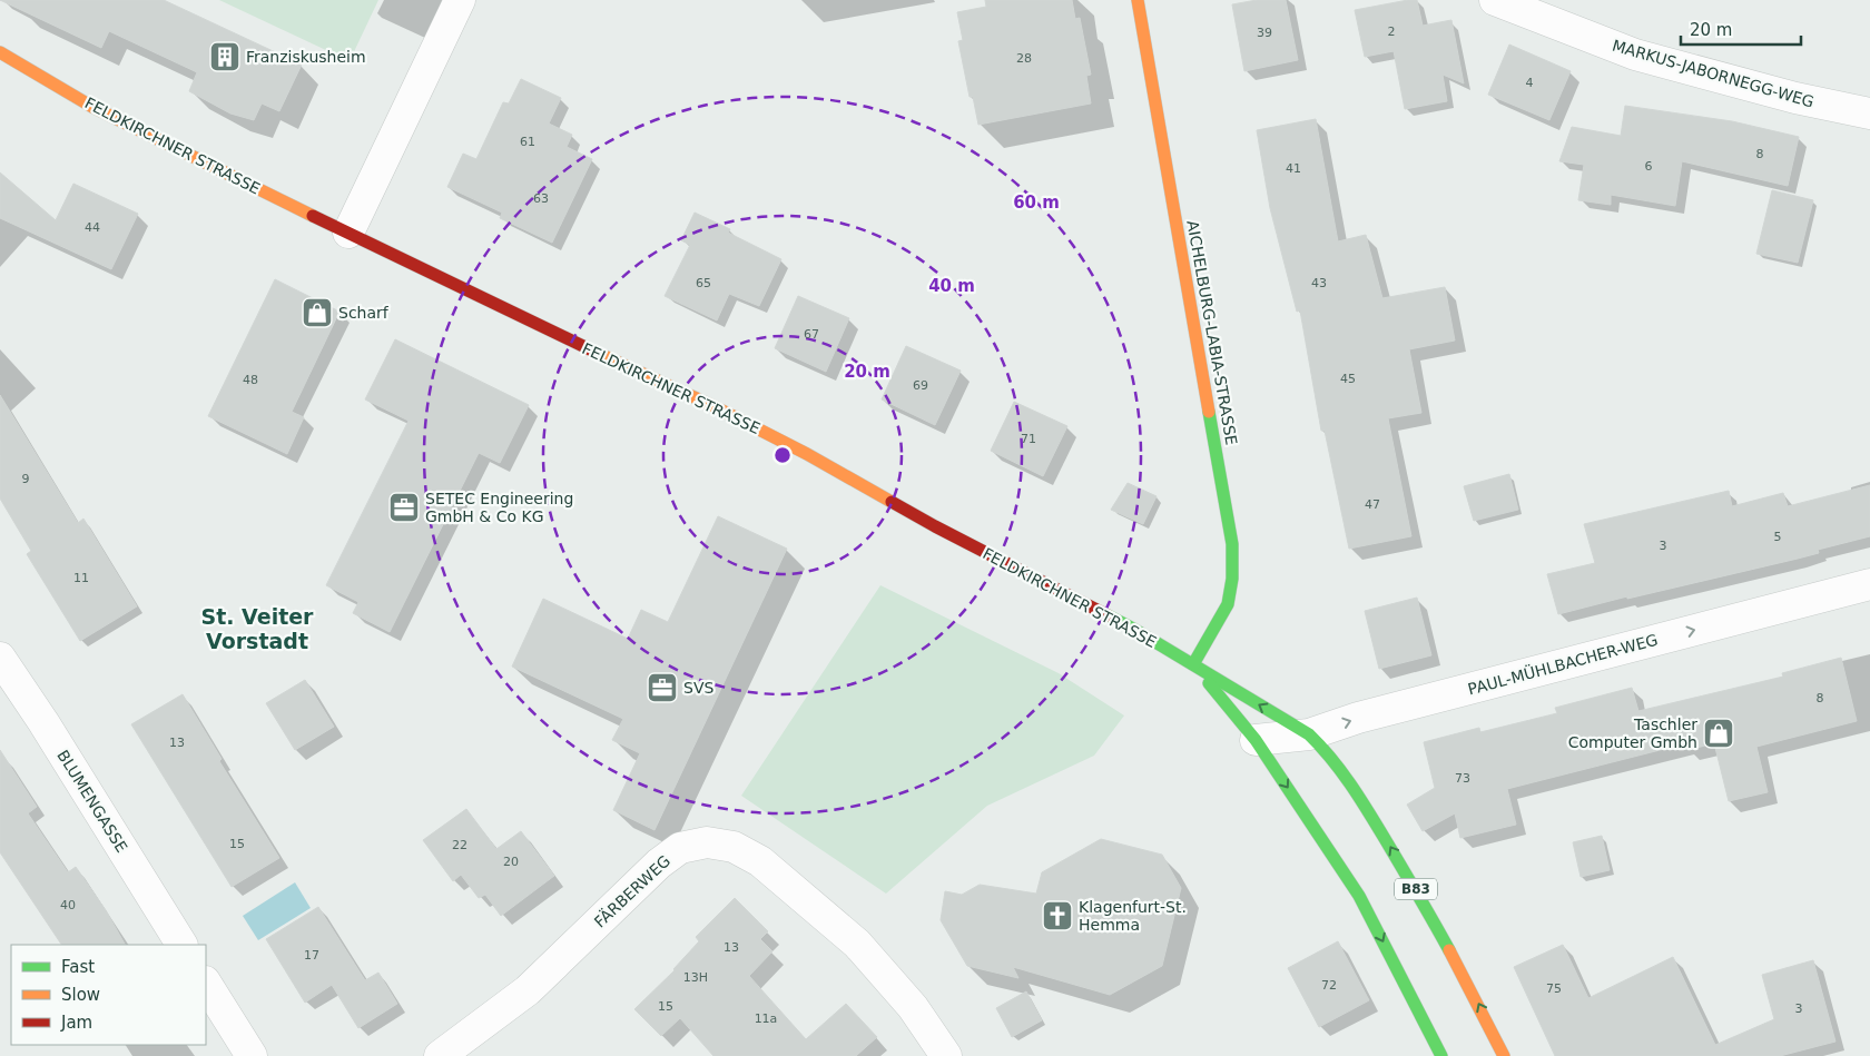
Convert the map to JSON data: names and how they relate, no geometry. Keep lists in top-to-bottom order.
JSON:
{
  "streets": {
    "main road": ["FELDKIRCHNER STRASSE", "AICHELBURG-LABIA-STRASSE", "B83"],
    "street": [
      "MARKUS-JABORNEGG-WEG",
      "PAUL-MÜHLBACHER-WEG",
      "BLUMENGASSE",
      "FÄRBERWEG"
    ]
  },
  "crossings": [
    ["FELDKIRCHNER STRASSE", "AICHELBURG-LABIA-STRASSE"],
    ["FELDKIRCHNER STRASSE", "PAUL-MÜHLBACHER-WEG"]
  ],
  "one_way": ["PAUL-MÜHLBACHER-WEG"],
  "districts": ["St. Veiter Vorstadt"],
  "places": {
    "building": ["Franziskusheim"],
    "shop": ["Scharf", "Taschler Computer Gmbh"],
    "office": ["SETEC Engineering GmbH & Co KG", "SVS"],
    "church": ["Klagenfurt-St. Hemma"]
  },
  "house_numbers": [
    "2",
    "39",
    "28",
    "4",
    "61",
    "8",
    "6",
    "41",
    "63",
    "44",
    "65",
    "43",
    "67",
    "45",
    "48",
    "69",
    "71",
    "9",
    "47",
    "5",
    "3",
    "11",
    "8",
    "13",
    "73",
    "15",
    "22",
    "20",
    "40",
    "13",
    "17",
    "13H",
    "72",
    "75",
    "15",
    "3",
    "11a"
  ],
  "legend": ["Fast", "Slow", "Jam"],
  "scale_bar": "20 m",
  "rings": ["60 m", "40 m", "20 m"]
}
